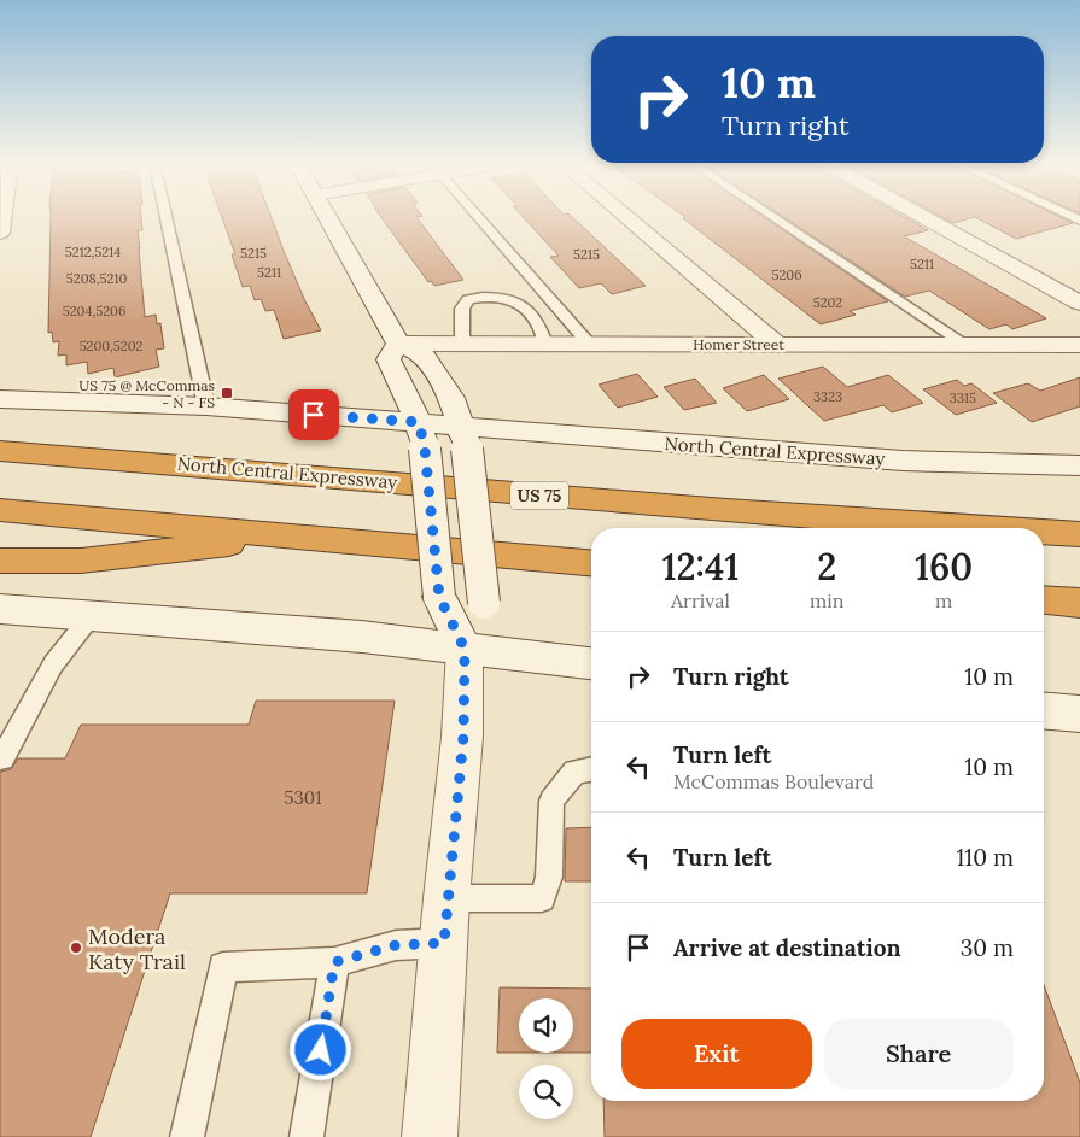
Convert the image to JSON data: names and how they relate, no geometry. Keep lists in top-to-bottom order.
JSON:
{
  "streets": {
    "highway": ["North Central Expressway", "US 75"],
    "street": ["Homer Street"]
  },
  "places": {
    "transit": ["US 75 @ McCommas - N - FS"],
    "other": ["Modera Katy Trail"]
  },
  "house_numbers": [
    "5212,5214",
    "5215",
    "5215",
    "5211",
    "5211",
    "5206",
    "5208,5210",
    "5202",
    "5204,5206",
    "5200,5202",
    "3323",
    "3315",
    "5301"
  ],
  "page": {
    "turn": ["10 m", "Turn right"],
    "eta": [
      "12:41",
      "Arrival",
      "2",
      "min",
      "160",
      "m"
    ],
    "list": [
      {
        "name": "Turn right",
        "value": "10 m"
      },
      {
        "name": "Turn left",
        "note": "McCommas Boulevard",
        "value": "10 m"
      },
      {
        "name": "Turn left",
        "value": "110 m"
      },
      {
        "name": "Arrive at destination",
        "value": "30 m"
      }
    ],
    "buttons": ["Exit", "Share"]
  }
}
